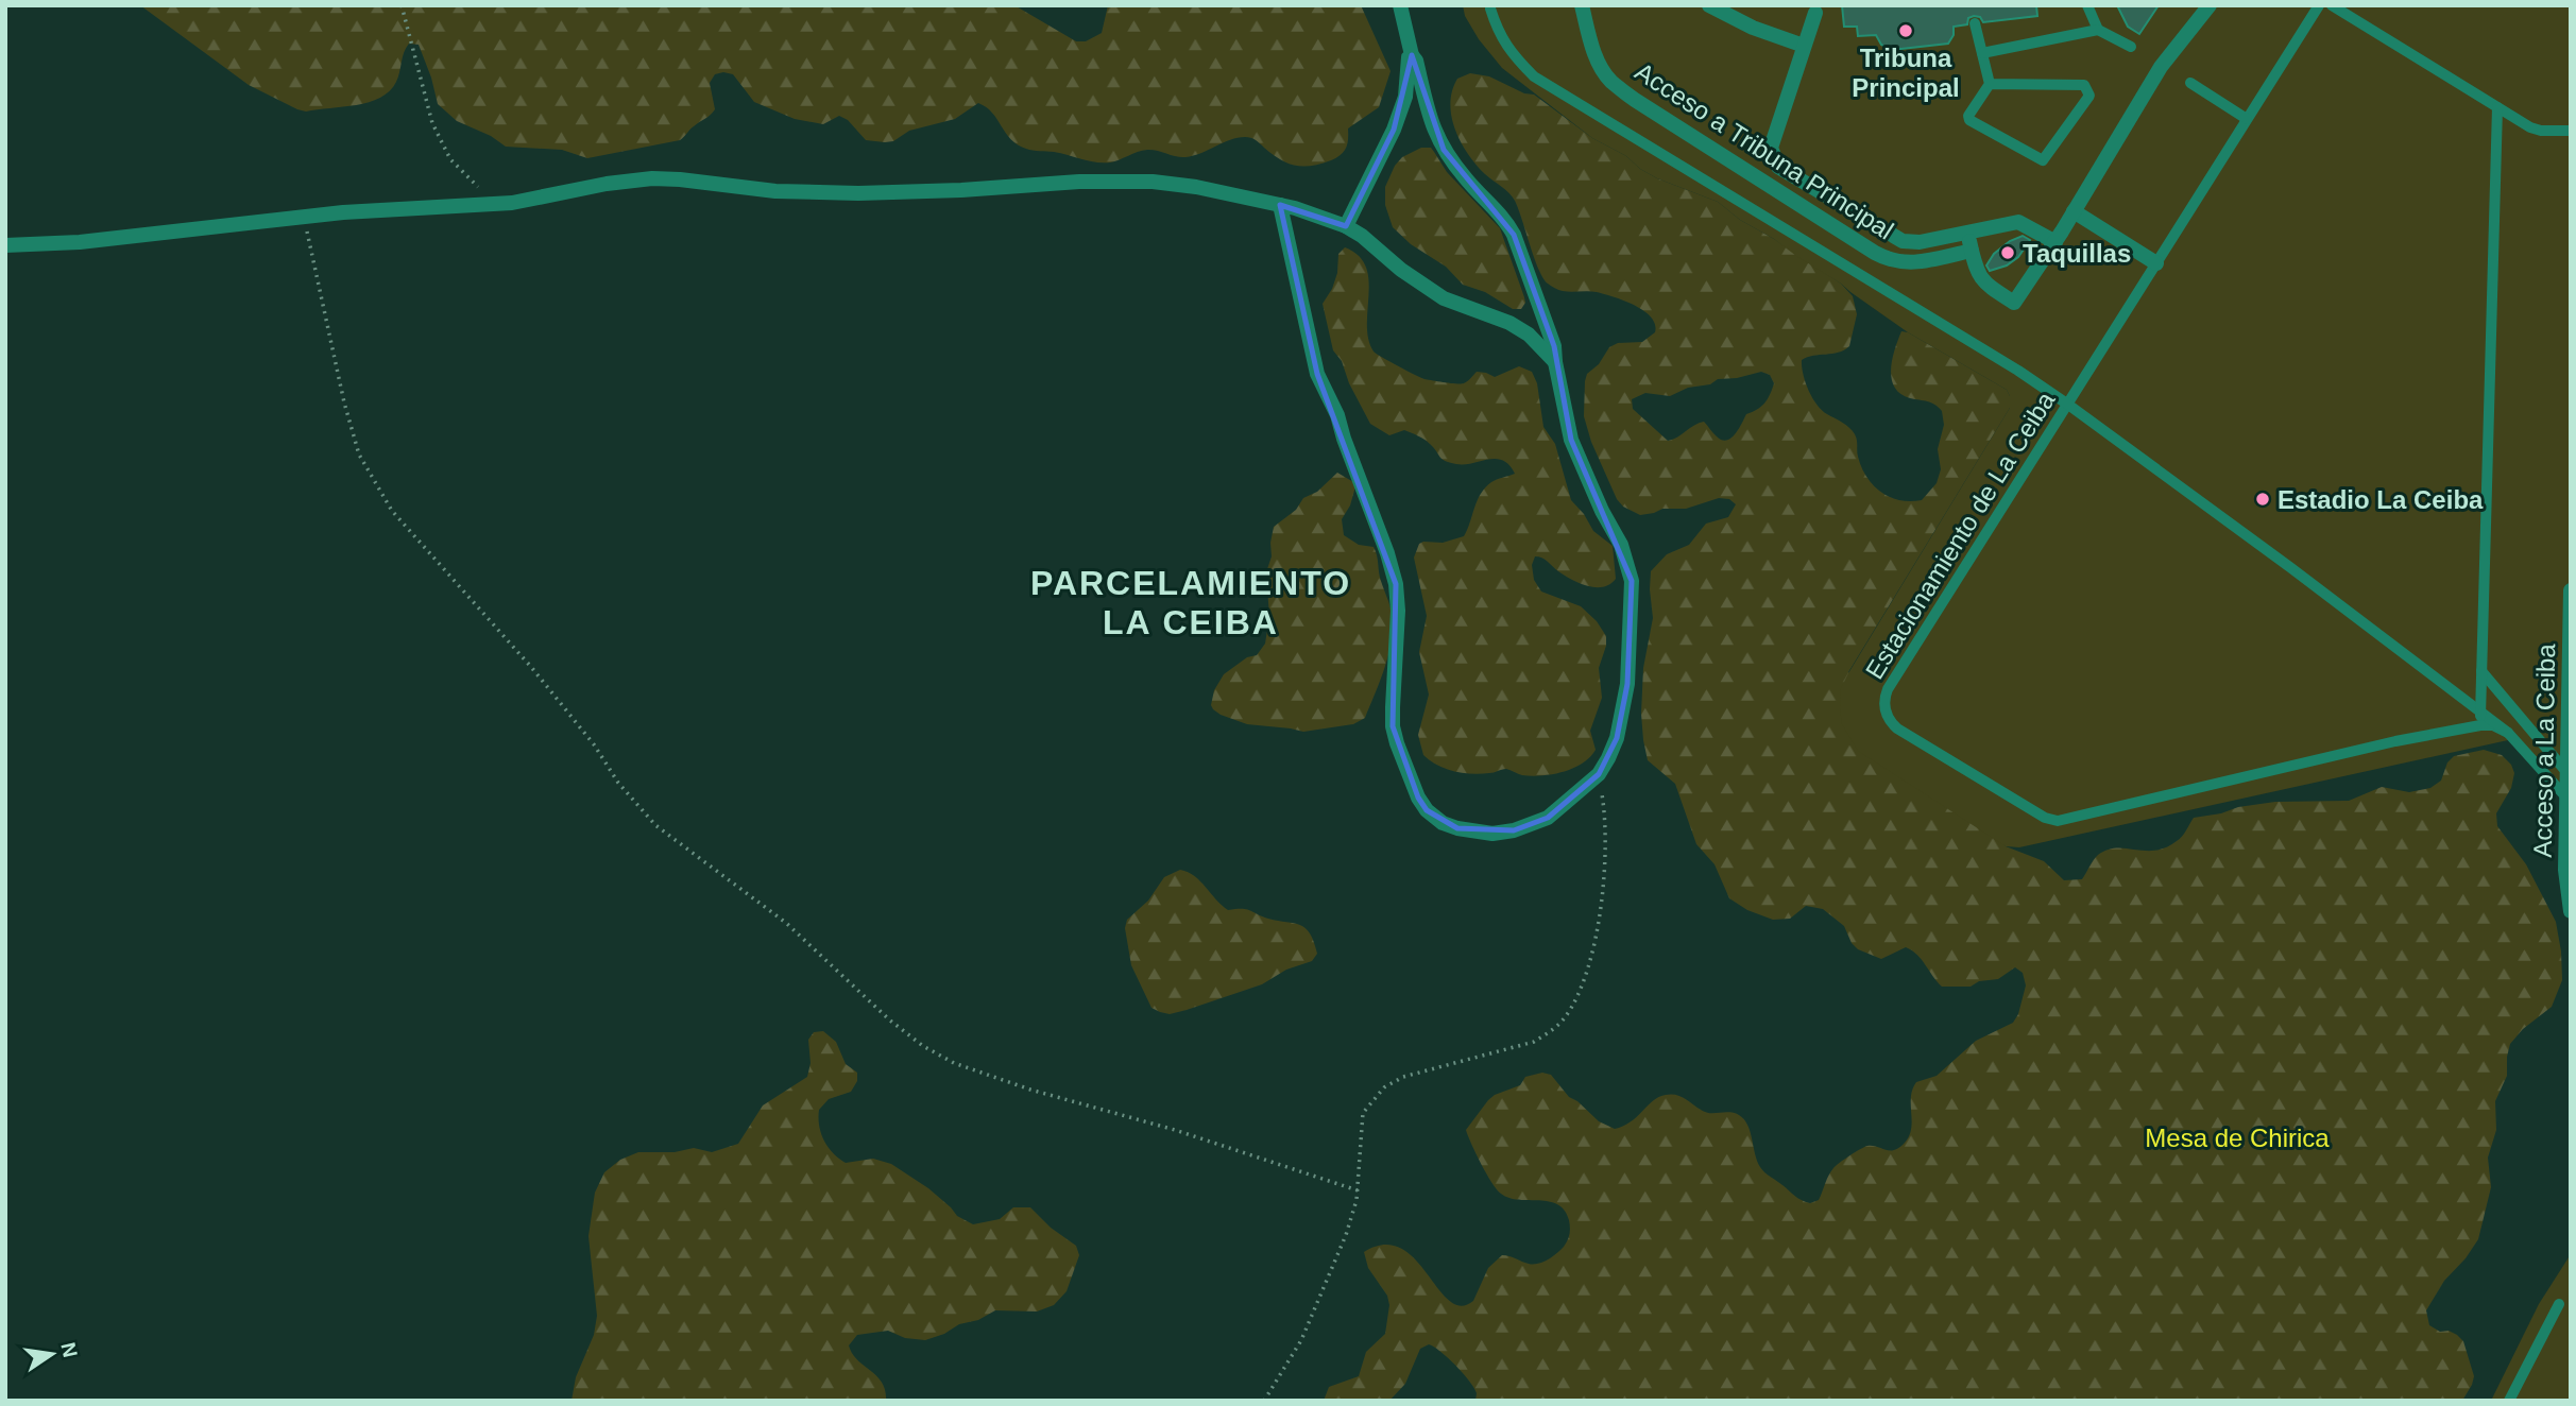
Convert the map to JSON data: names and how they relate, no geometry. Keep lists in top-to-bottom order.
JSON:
{
  "streets": {
    "street": ["Acceso a Tribuna Principal", "Acceso a La Ceiba"],
    "lane": ["Estacionamiento de La Ceiba"]
  },
  "districts": ["PARCELAMIENTO LA CEIBA"],
  "parks": ["Mesa de Chirica"],
  "places": ["Tribuna Principal", "Taquillas", "Estadio La Ceiba"],
  "north": "right"
}
